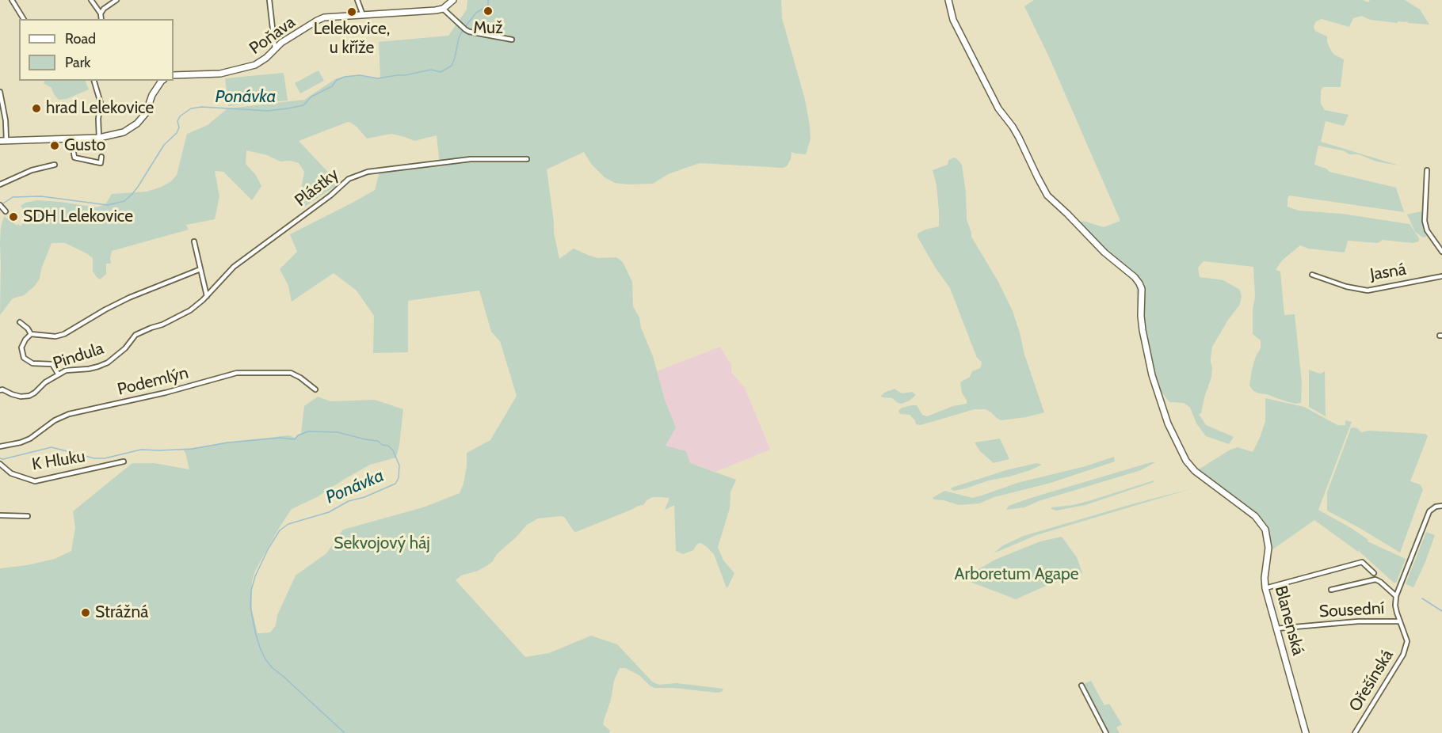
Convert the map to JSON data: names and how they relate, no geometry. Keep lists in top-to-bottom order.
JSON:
{
  "streets": {
    "street": [
      "Poňava",
      "Plástky",
      "Jasná",
      "Pindula",
      "Podemlýn",
      "K Hluku",
      "Sousední",
      "Blanenská",
      "Ořešínská"
    ]
  },
  "crossings": [
    ["Plástky", "Pindula"],
    ["Sousední", "Blanenská"],
    ["Sousední", "Ořešínská"]
  ],
  "water": ["Ponávka"],
  "parks": ["Sekvojový háj", "Arboretum Agape"],
  "places": [
    "Muž",
    "Lelekovice, u kříže",
    "hrad Lelekovice",
    "Gusto",
    "SDH Lelekovice",
    "Strážná"
  ],
  "legend": ["Road", "Park"]
}
